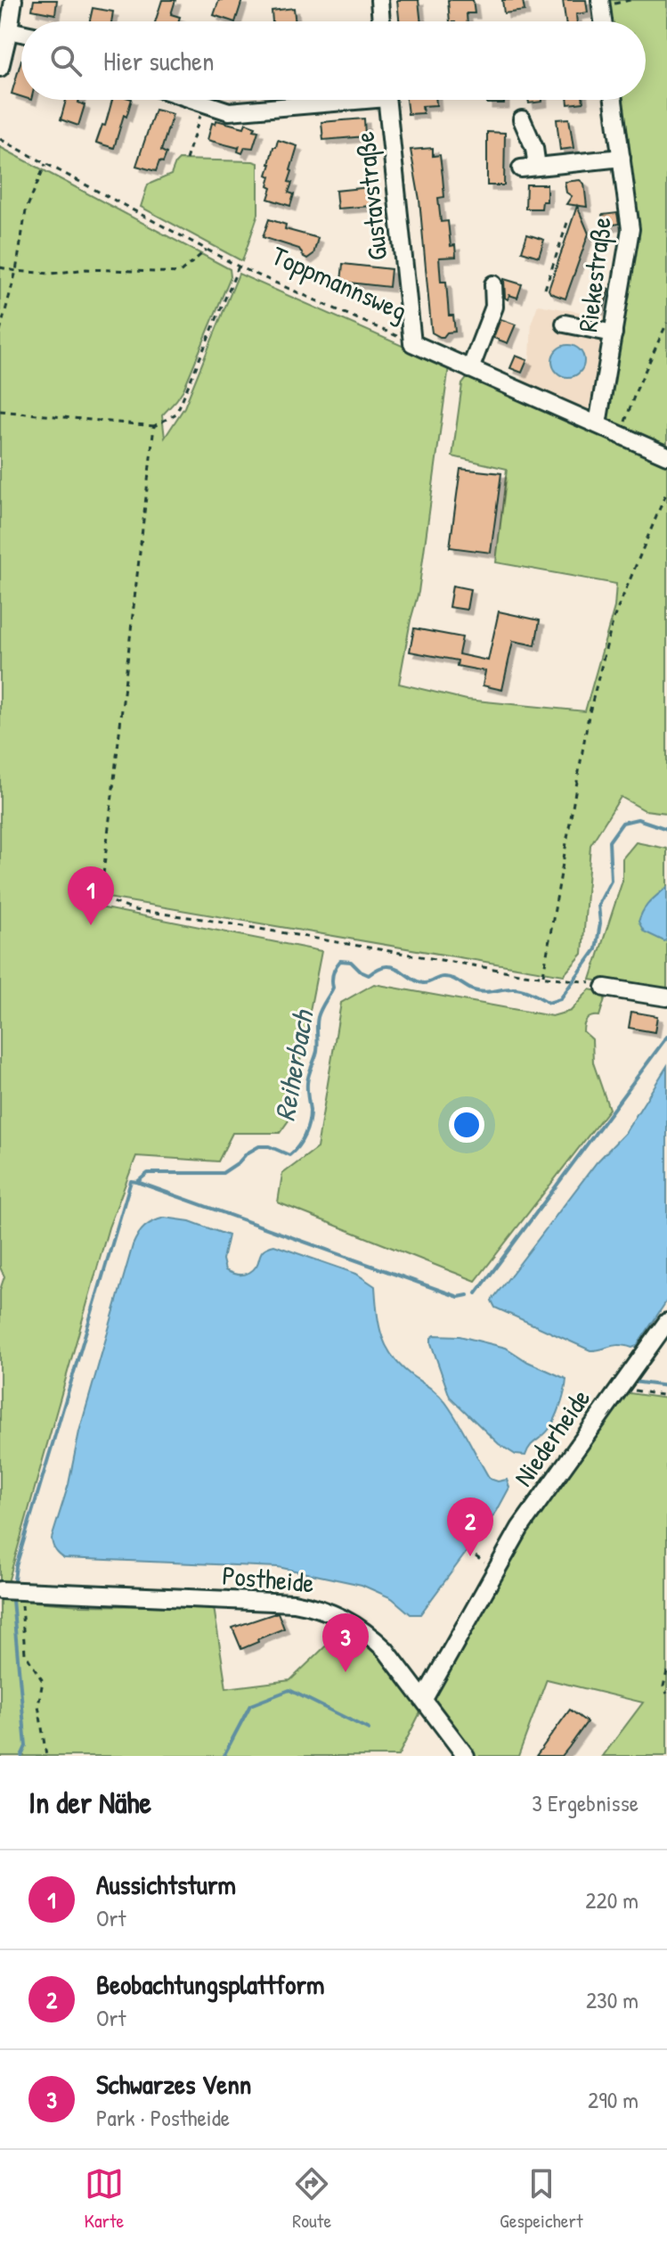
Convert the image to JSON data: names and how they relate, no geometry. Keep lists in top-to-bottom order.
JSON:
{
  "streets": {
    "street": [
      "Gustavstraße",
      "Riekestraße",
      "Toppmannsweg",
      "Niederheide",
      "Postheide"
    ]
  },
  "crossings": [
    ["Gustavstraße", "Toppmannsweg"],
    ["Riekestraße", "Toppmannsweg"],
    ["Niederheide", "Postheide"]
  ],
  "water": ["Reiherbach"],
  "page": {
    "search": "Hier suchen",
    "pins": ["1", "2", "3"],
    "heading": ["In der Nähe", "3 Ergebnisse"],
    "list": [
      {
        "mark": "1",
        "name": "Aussichtsturm",
        "note": "Ort",
        "value": "220 m"
      },
      {
        "mark": "2",
        "name": "Beobachtungsplattform",
        "note": "Ort",
        "value": "230 m"
      },
      {
        "mark": "3",
        "name": "Schwarzes Venn",
        "note": "Park · Postheide",
        "value": "290 m"
      }
    ],
    "nav": ["Karte", "Route", "Gespeichert"]
  }
}
